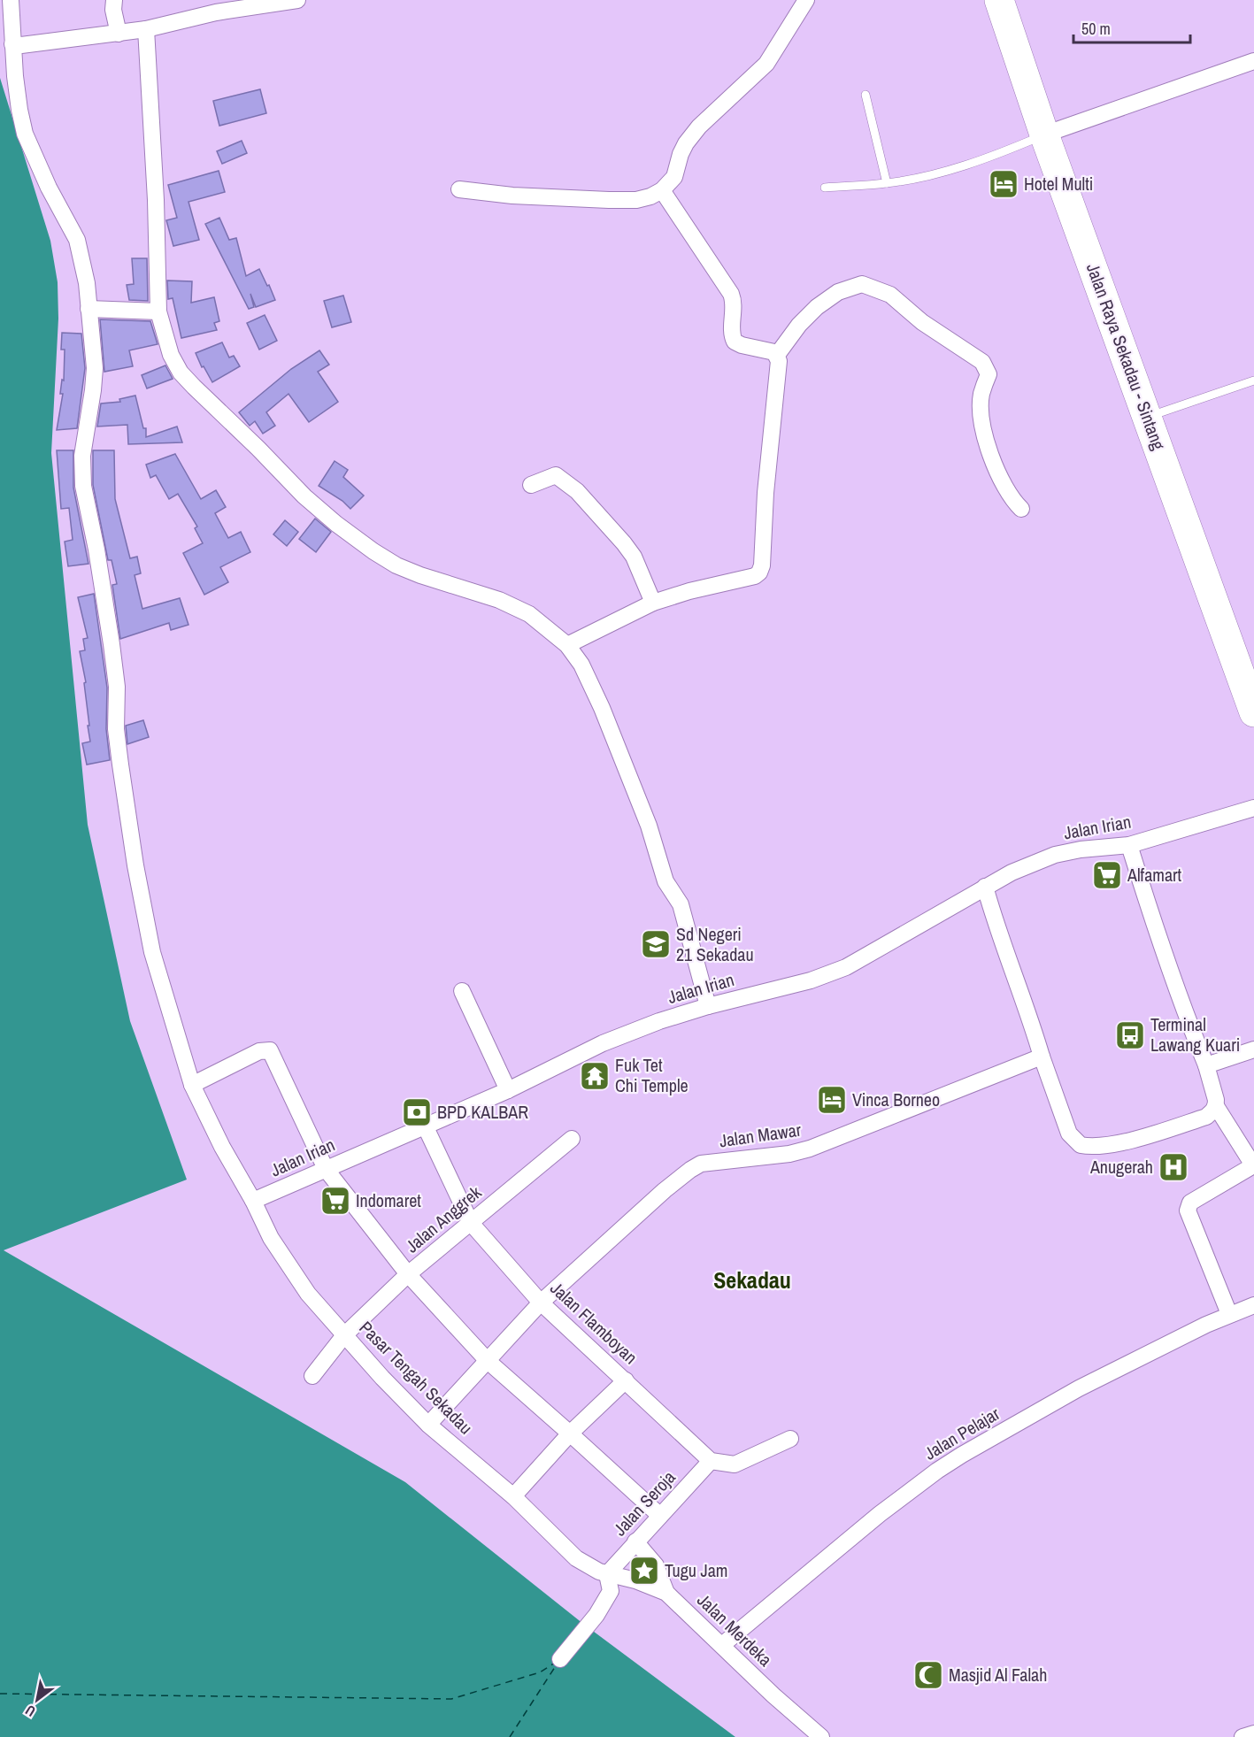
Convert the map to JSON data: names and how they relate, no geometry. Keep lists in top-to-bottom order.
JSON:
{
  "streets": {
    "highway": ["Jalan Raya Sekadau - Sintang"],
    "street": [
      "Jalan Irian",
      "Jalan Mawar",
      "Jalan Anggrek",
      "Jalan Flamboyan",
      "Pasar Tengah Sekadau",
      "Jalan Pelajar",
      "Jalan Seroja",
      "Jalan Merdeka"
    ]
  },
  "crossings": [
    ["Jalan Irian", "Jalan Flamboyan"],
    ["Jalan Irian", "Pasar Tengah Sekadau"],
    ["Jalan Mawar", "Jalan Flamboyan"],
    ["Jalan Mawar", "Pasar Tengah Sekadau"],
    ["Jalan Anggrek", "Jalan Flamboyan"],
    ["Jalan Anggrek", "Pasar Tengah Sekadau"],
    ["Jalan Flamboyan", "Jalan Seroja"],
    ["Pasar Tengah Sekadau", "Jalan Seroja"],
    ["Pasar Tengah Sekadau", "Jalan Merdeka"],
    ["Jalan Pelajar", "Jalan Merdeka"],
    ["Jalan Seroja", "Jalan Merdeka"]
  ],
  "districts": ["Sekadau"],
  "places": {
    "hotel": ["Hotel Multi", "Vinca Borneo"],
    "supermarket": ["Alfamart", "Indomaret"],
    "school or university": ["Sd Negeri 21 Sekadau"],
    "bus stop": ["Terminal Lawang Kuari"],
    "temple": ["Fuk Tet Chi Temple"],
    "bank": ["BPD KALBAR"],
    "hospital": ["Anugerah"],
    "place": ["Tugu Jam"],
    "mosque": ["Masjid Al Falah"]
  },
  "scale_bar": "50 m",
  "north": "bottom left"
}
